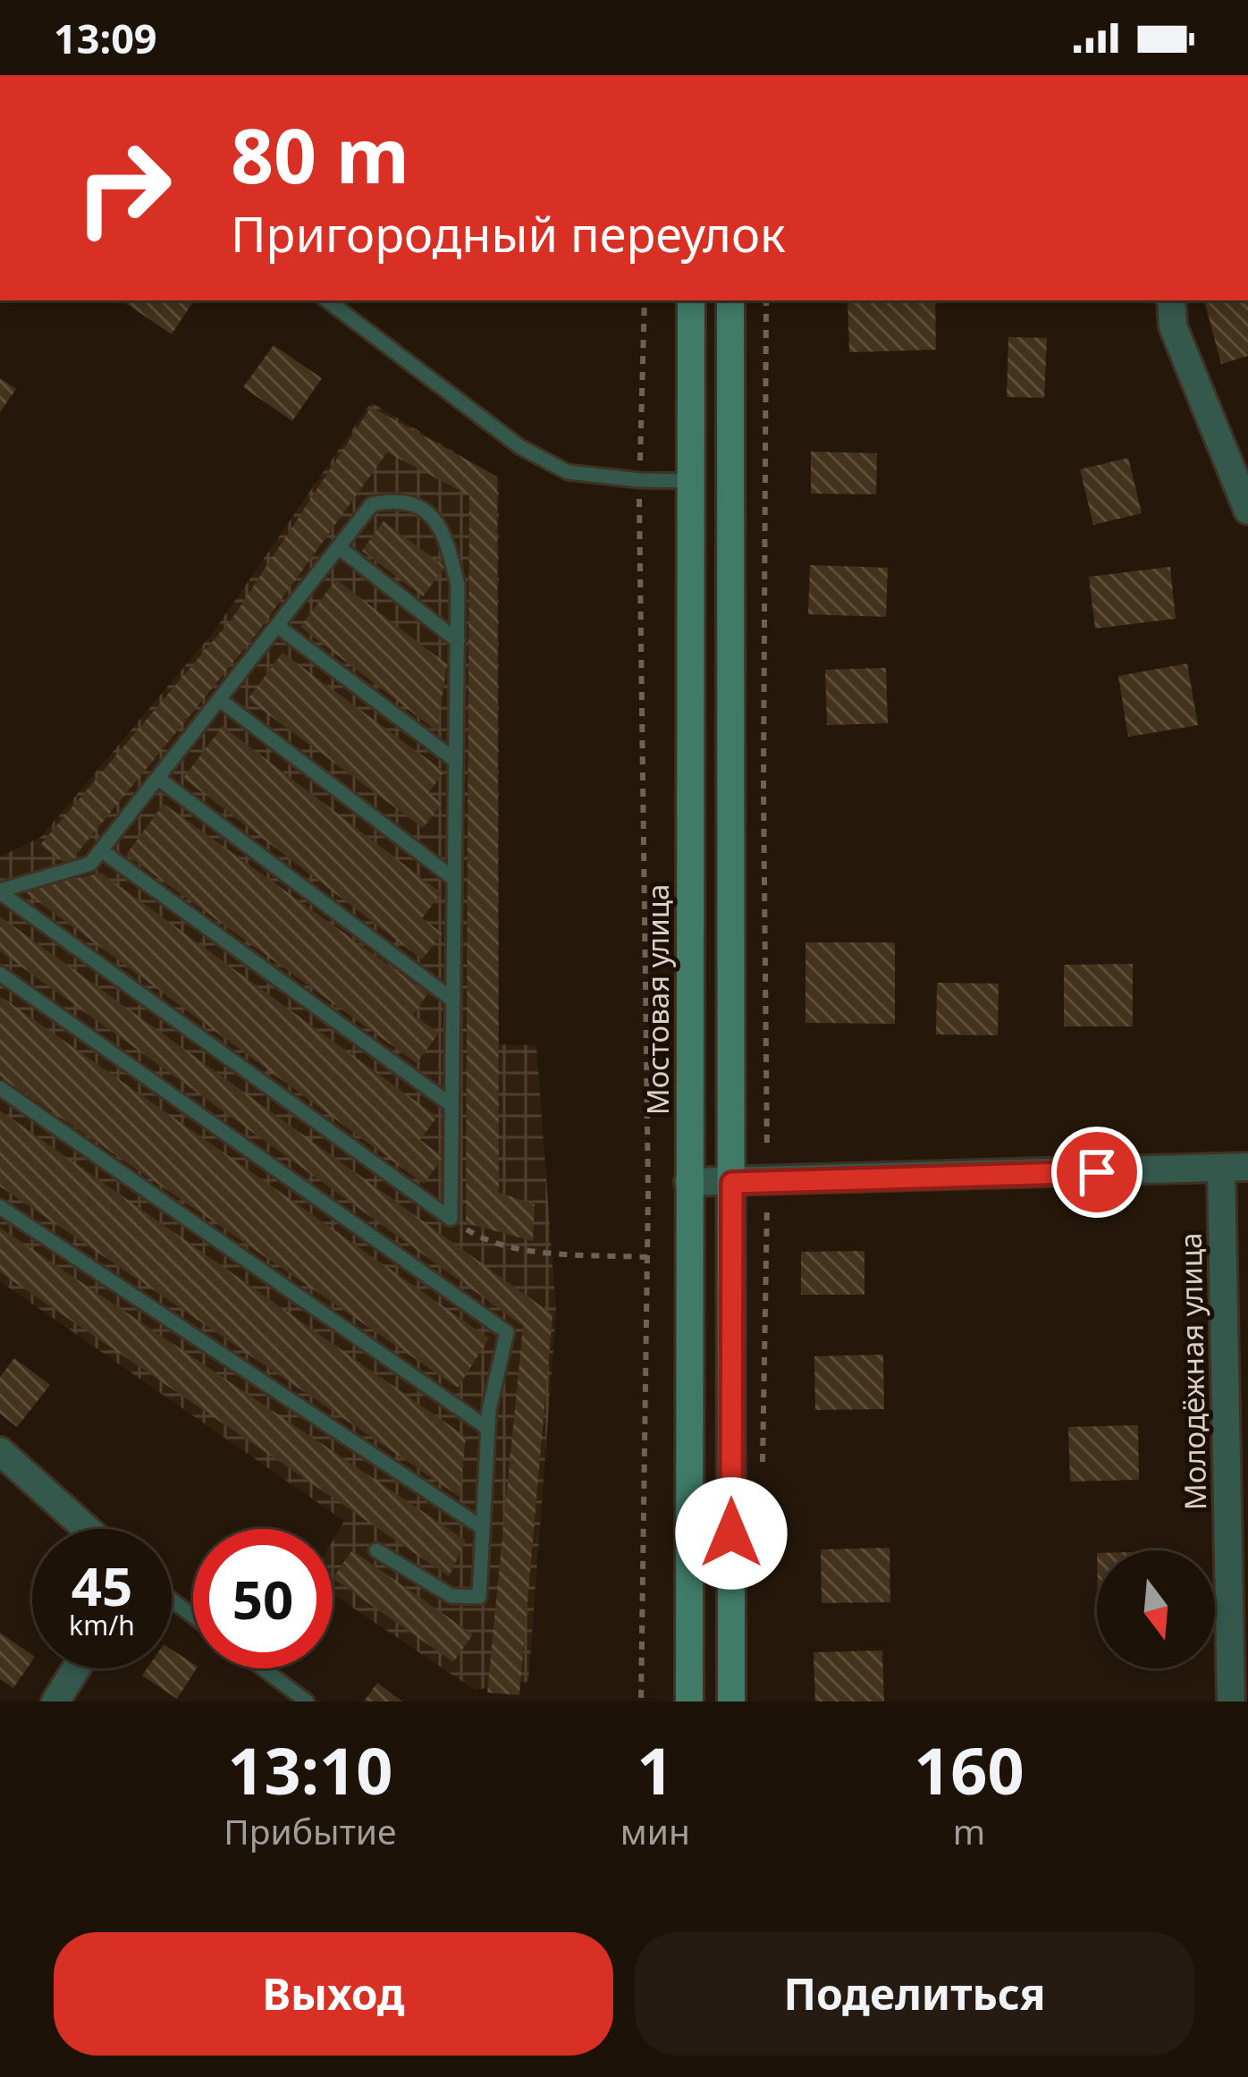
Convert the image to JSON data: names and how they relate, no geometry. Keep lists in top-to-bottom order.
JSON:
{
  "streets": {
    "main road": ["Мостовая улица"],
    "street": ["Молодёжная улица"]
  },
  "north": "bottom",
  "page": {
    "status": "13:09",
    "turn": ["80 m", "Пригородный переулок"],
    "speed": "45 km/h",
    "limit": "50",
    "eta": [
      "13:10",
      "Прибытие",
      "1",
      "мин",
      "160",
      "m"
    ],
    "buttons": ["Выход", "Поделиться"]
  }
}
